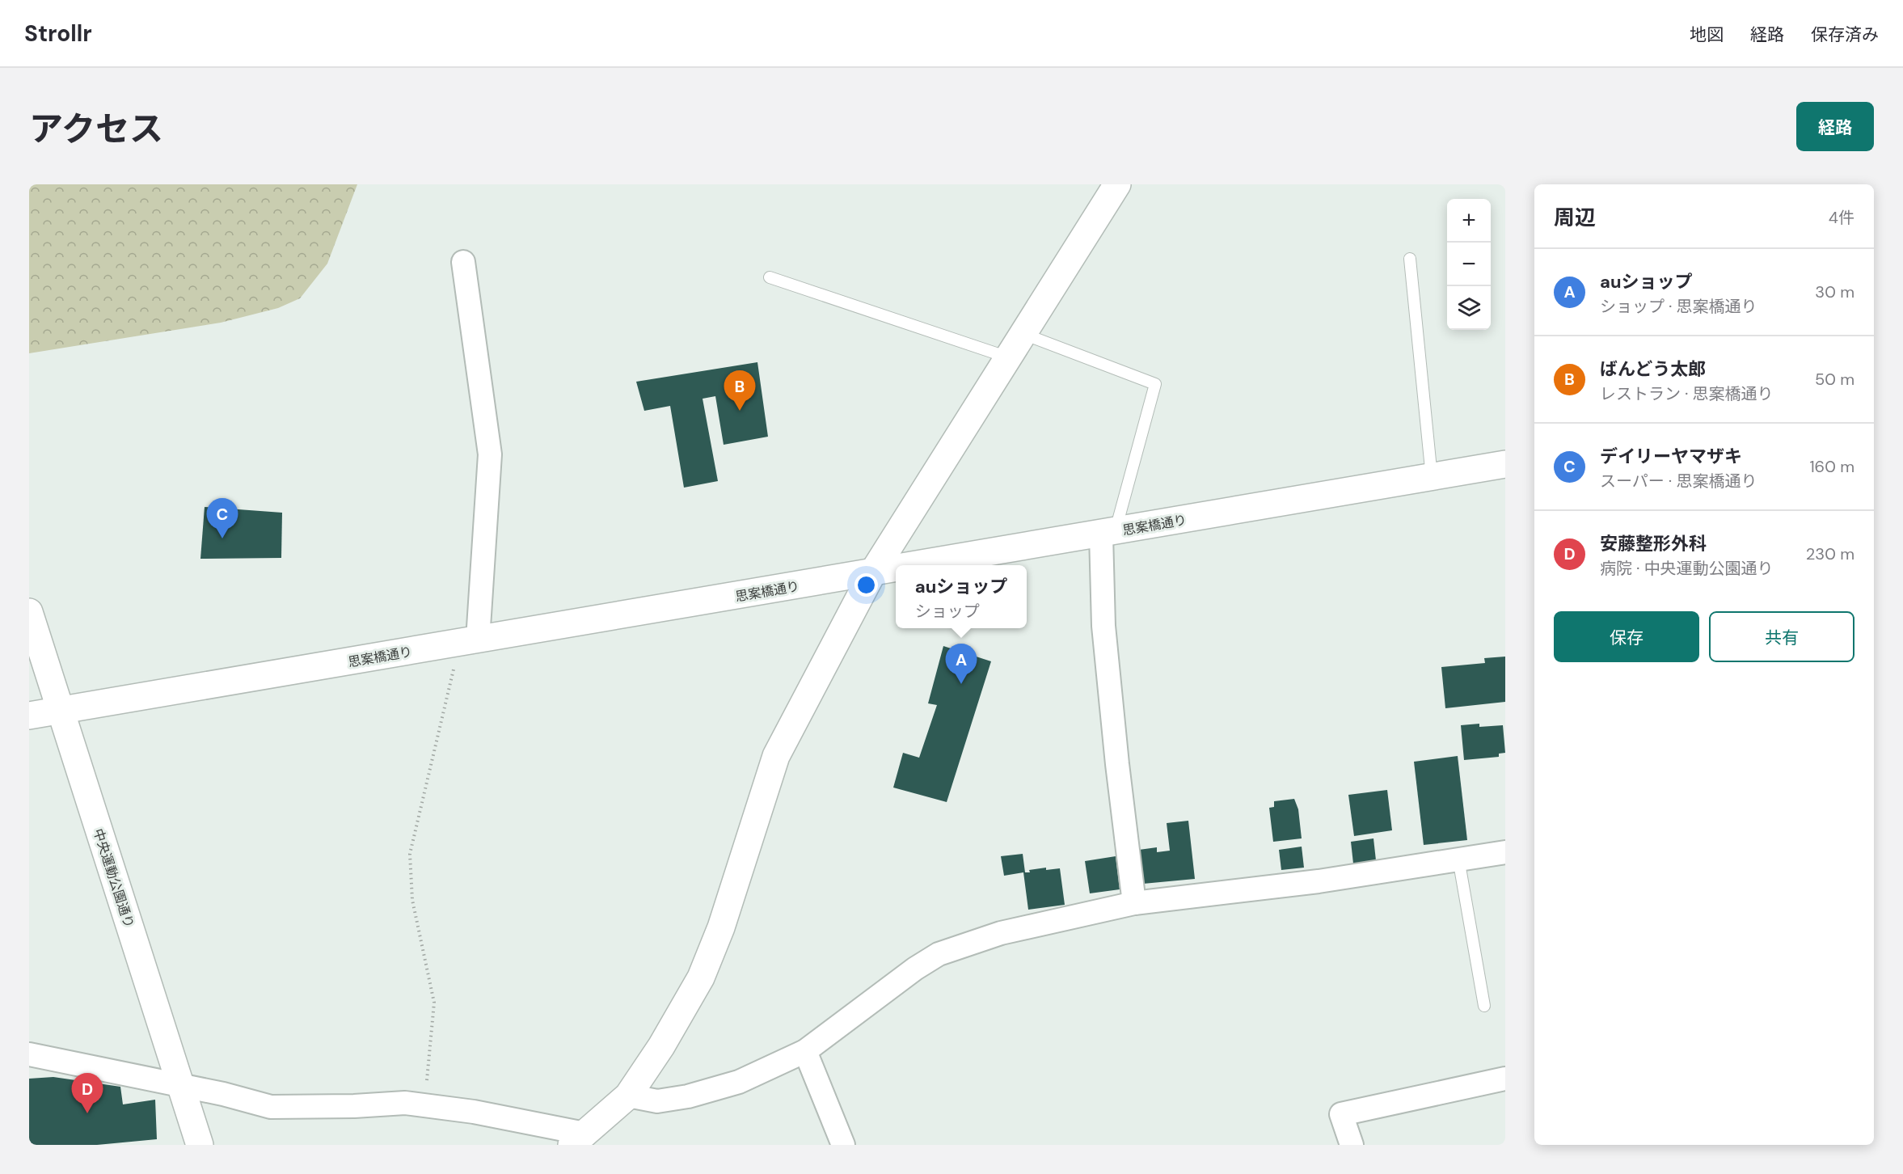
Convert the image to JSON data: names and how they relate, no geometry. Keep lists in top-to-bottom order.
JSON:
{
  "streets": {
    "street": ["思案橋通り", "中央運動公園通り"]
  },
  "crossings": [
    ["思案橋通り", "中央運動公園通り"]
  ],
  "page": {
    "header": "Strollr",
    "nav": ["地図", "経路", "保存済み"],
    "title": "アクセス",
    "buttons": [
      "経路",
      ["保存", "共有"]
    ],
    "heading": ["周辺", "4件"],
    "map_buttons": ["+", "−"],
    "list": [
      {
        "mark": "A",
        "name": "auショップ",
        "note": "ショップ · 思案橋通り",
        "value": "30 m"
      },
      {
        "mark": "B",
        "name": "ばんどう太郎",
        "note": "レストラン · 思案橋通り",
        "value": "50 m"
      },
      {
        "mark": "C",
        "name": "デイリーヤマザキ",
        "note": "スーパー · 思案橋通り",
        "value": "160 m"
      },
      {
        "mark": "D",
        "name": "安藤整形外科",
        "note": "病院 · 中央運動公園通り",
        "value": "230 m"
      }
    ],
    "pins": [
      "B",
      "C",
      "A",
      "D"
    ],
    "popup": ["auショップ", "ショップ"]
  }
}
